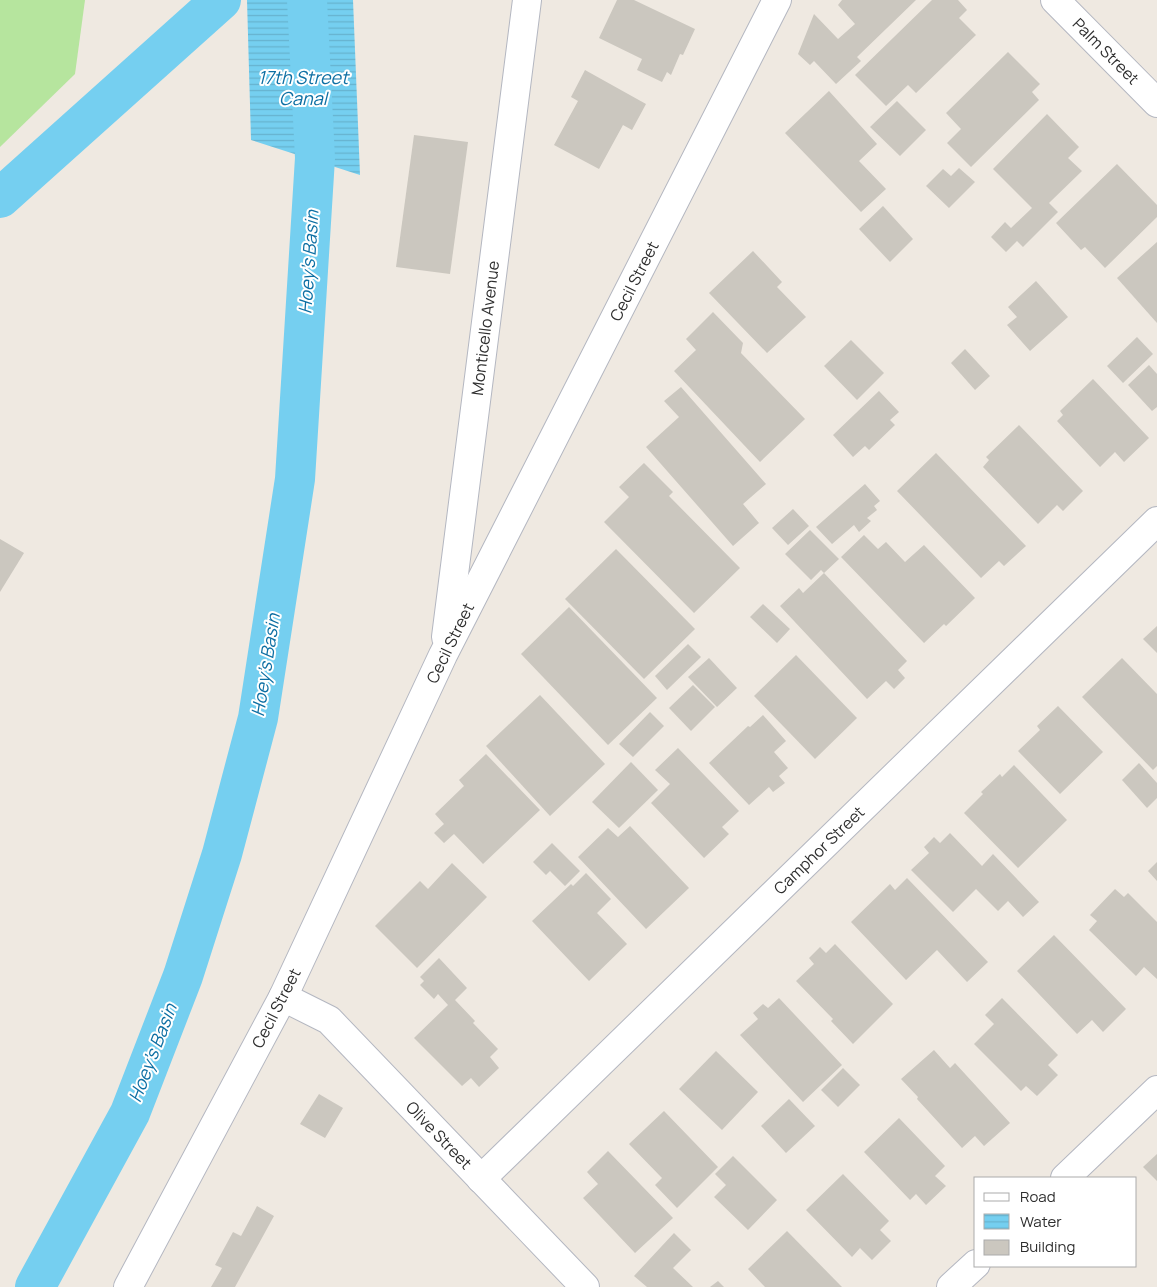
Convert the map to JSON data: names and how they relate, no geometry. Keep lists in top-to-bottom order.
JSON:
{
  "streets": {
    "street": [
      "Palm Street",
      "Cecil Street",
      "Monticello Avenue",
      "Camphor Street",
      "Olive Street"
    ]
  },
  "crossings": [
    ["Cecil Street", "Monticello Avenue"],
    ["Cecil Street", "Olive Street"],
    ["Camphor Street", "Olive Street"]
  ],
  "water": ["17th Street Canal", "Hoey's Basin"],
  "legend": ["Road", "Water", "Building"]
}
